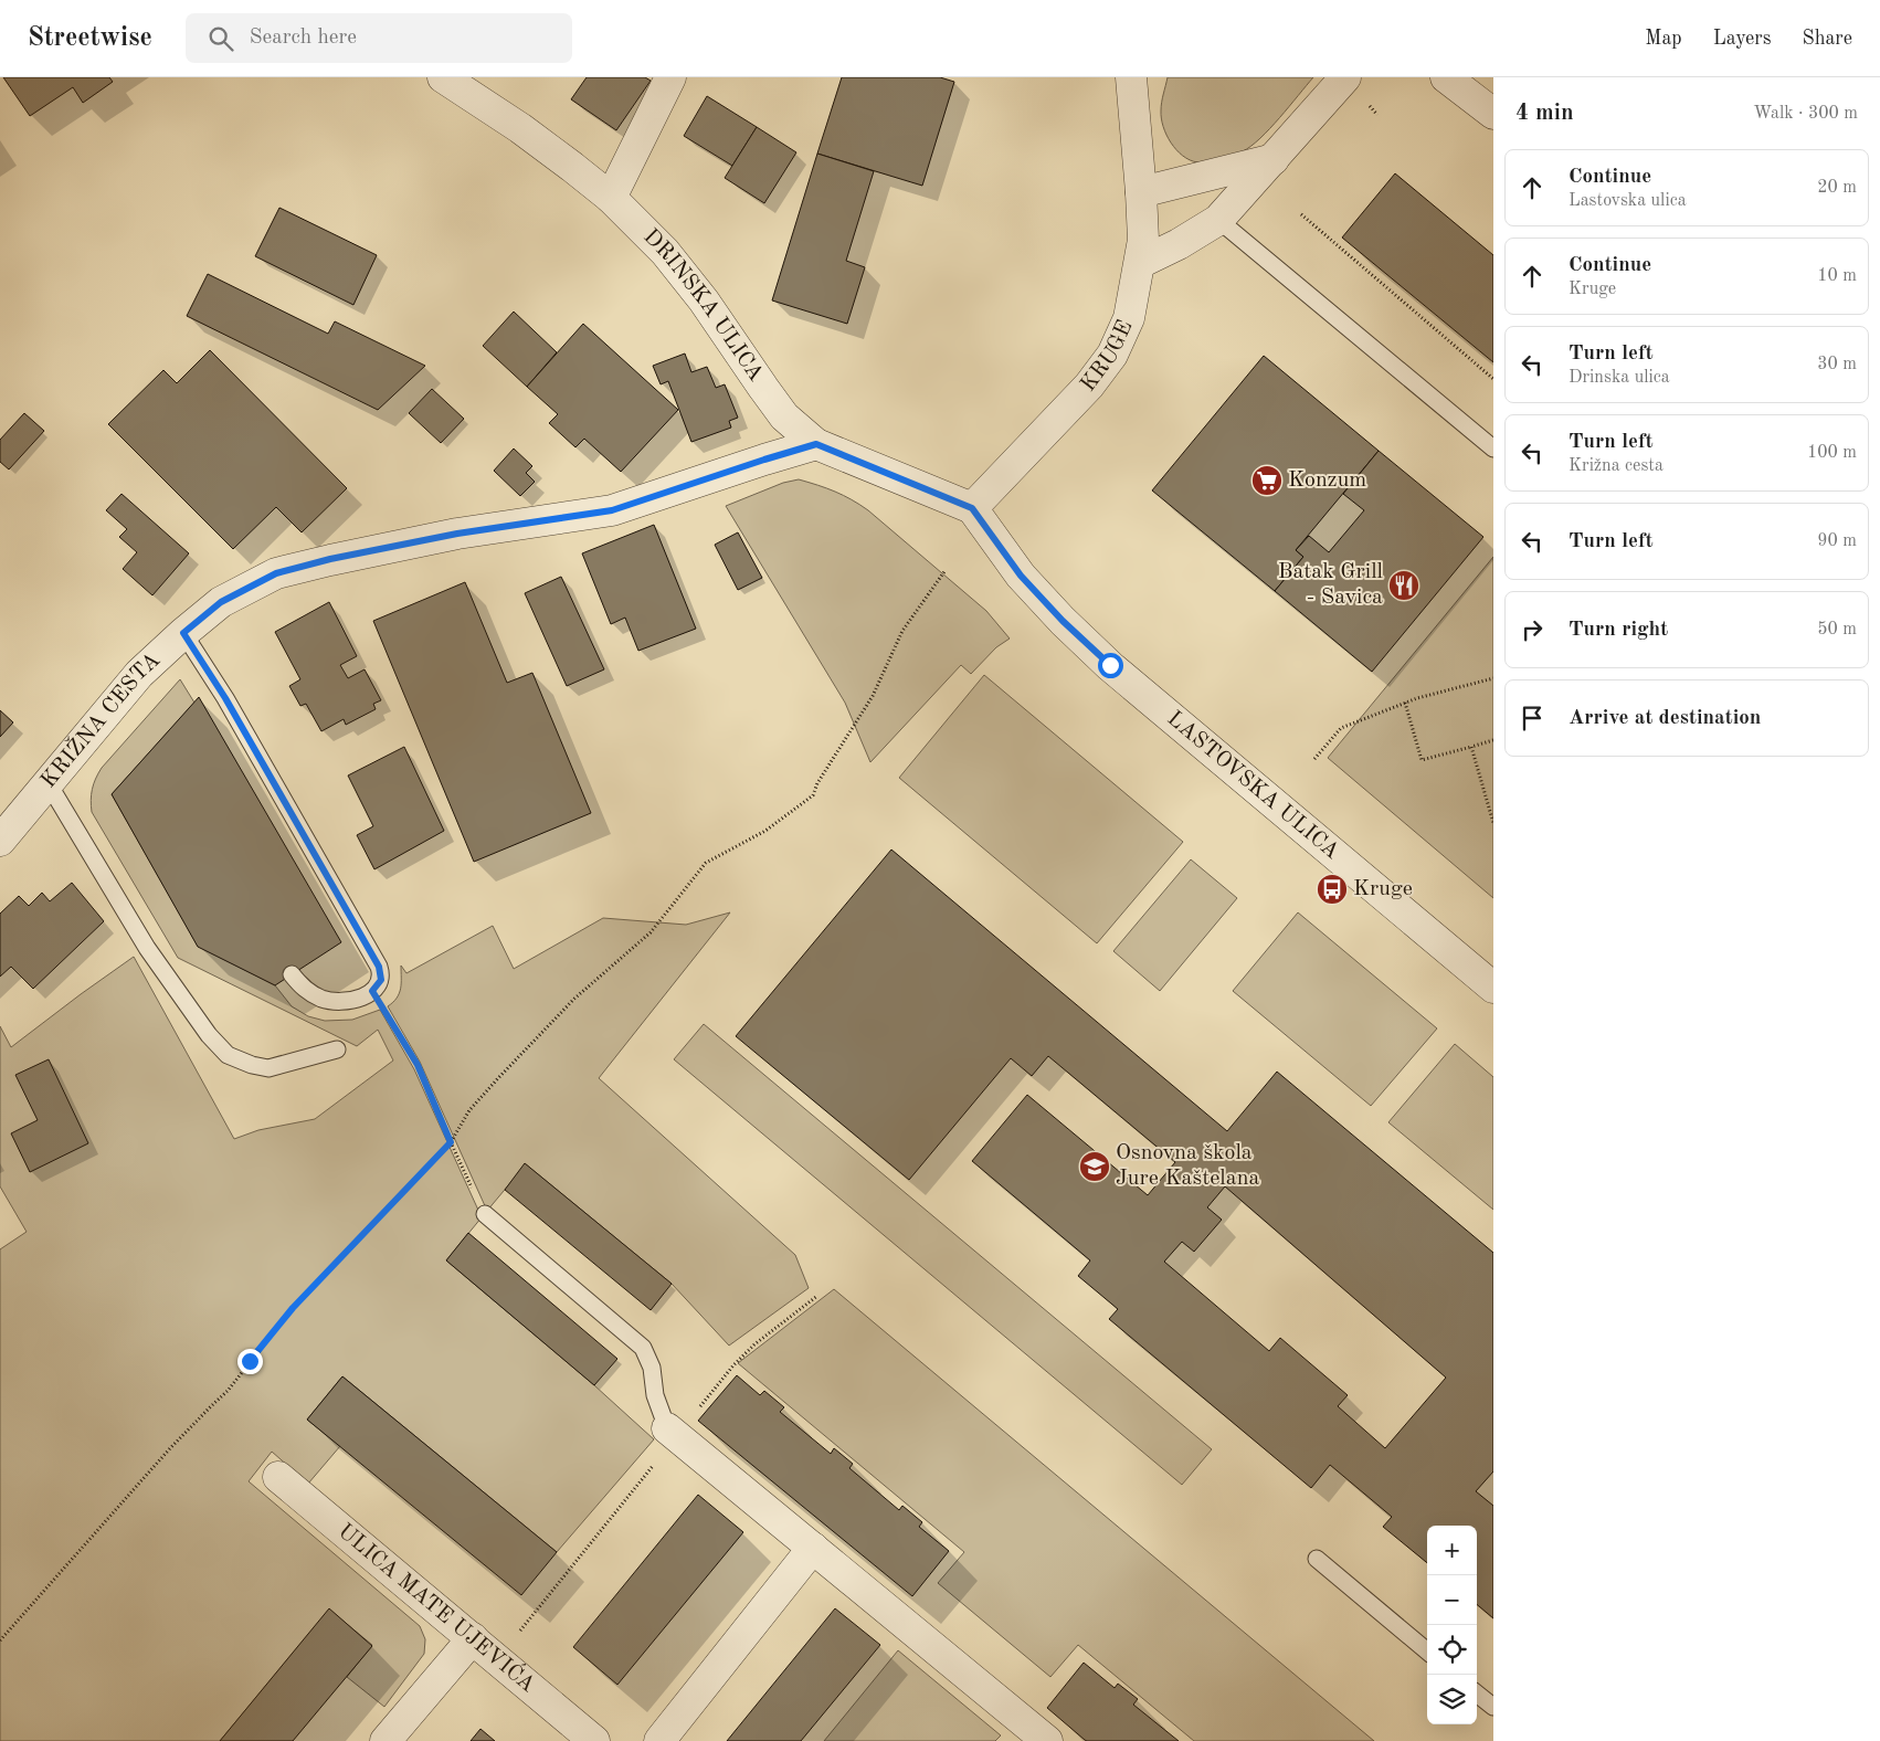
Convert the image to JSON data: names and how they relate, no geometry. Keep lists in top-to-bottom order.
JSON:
{
  "streets": {
    "street": [
      "DRINSKA ULICA",
      "KRUGE",
      "KRIŽNA CESTA",
      "LASTOVSKA ULICA",
      "ULICA MATE UJEVIĆA"
    ]
  },
  "crossings": [
    ["DRINSKA ULICA", "KRUGE"],
    ["DRINSKA ULICA", "KRIŽNA CESTA"],
    ["DRINSKA ULICA", "LASTOVSKA ULICA"],
    ["KRUGE", "LASTOVSKA ULICA"]
  ],
  "places": {
    "supermarket": ["Konzum"],
    "restaurant": ["Batak Grill - Savica"],
    "bus stop": ["Kruge"],
    "school or university": ["Osnovna škola Jure Kaštelana"]
  },
  "page": {
    "header": "Streetwise",
    "search": "Search here",
    "nav": ["Map", "Layers", "Share"],
    "heading": ["4 min", "Walk · 300 m"],
    "list": [
      ["Continue", "Lastovska ulica", "20 m"],
      ["Continue", "Kruge", "10 m"],
      ["Turn left", "Drinska ulica", "30 m"],
      ["Turn left", "Križna cesta", "100 m"],
      ["Turn left", "90 m"],
      ["Turn right", "50 m"],
      "Arrive at destination"
    ],
    "map_buttons": ["+", "−"]
  }
}
